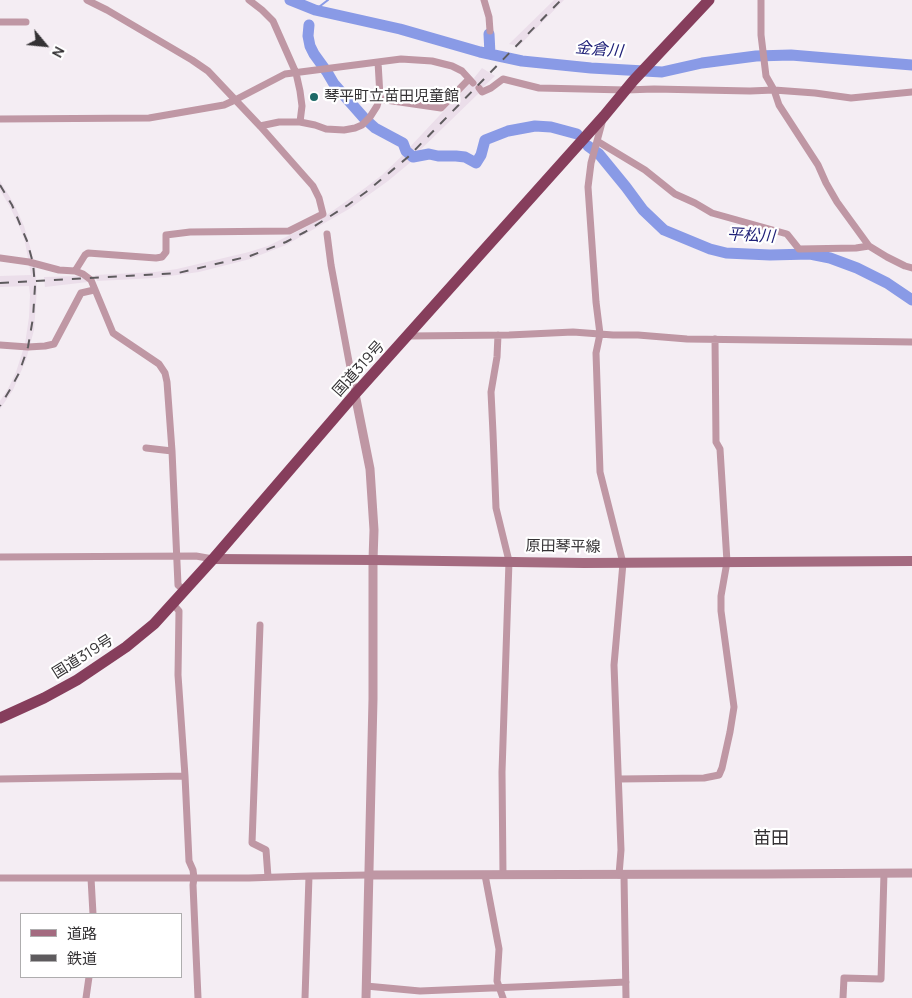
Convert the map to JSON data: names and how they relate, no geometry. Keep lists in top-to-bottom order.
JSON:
{
  "streets": {
    "highway": ["国道319号"],
    "main road": ["原田琴平線"]
  },
  "crossings": [
    ["国道319号", "原田琴平線"]
  ],
  "districts": ["苗田"],
  "water": ["金倉川", "平松川"],
  "places": ["琴平町立苗田児童館"],
  "legend": ["道路", "鉄道"],
  "north": "bottom right"
}
